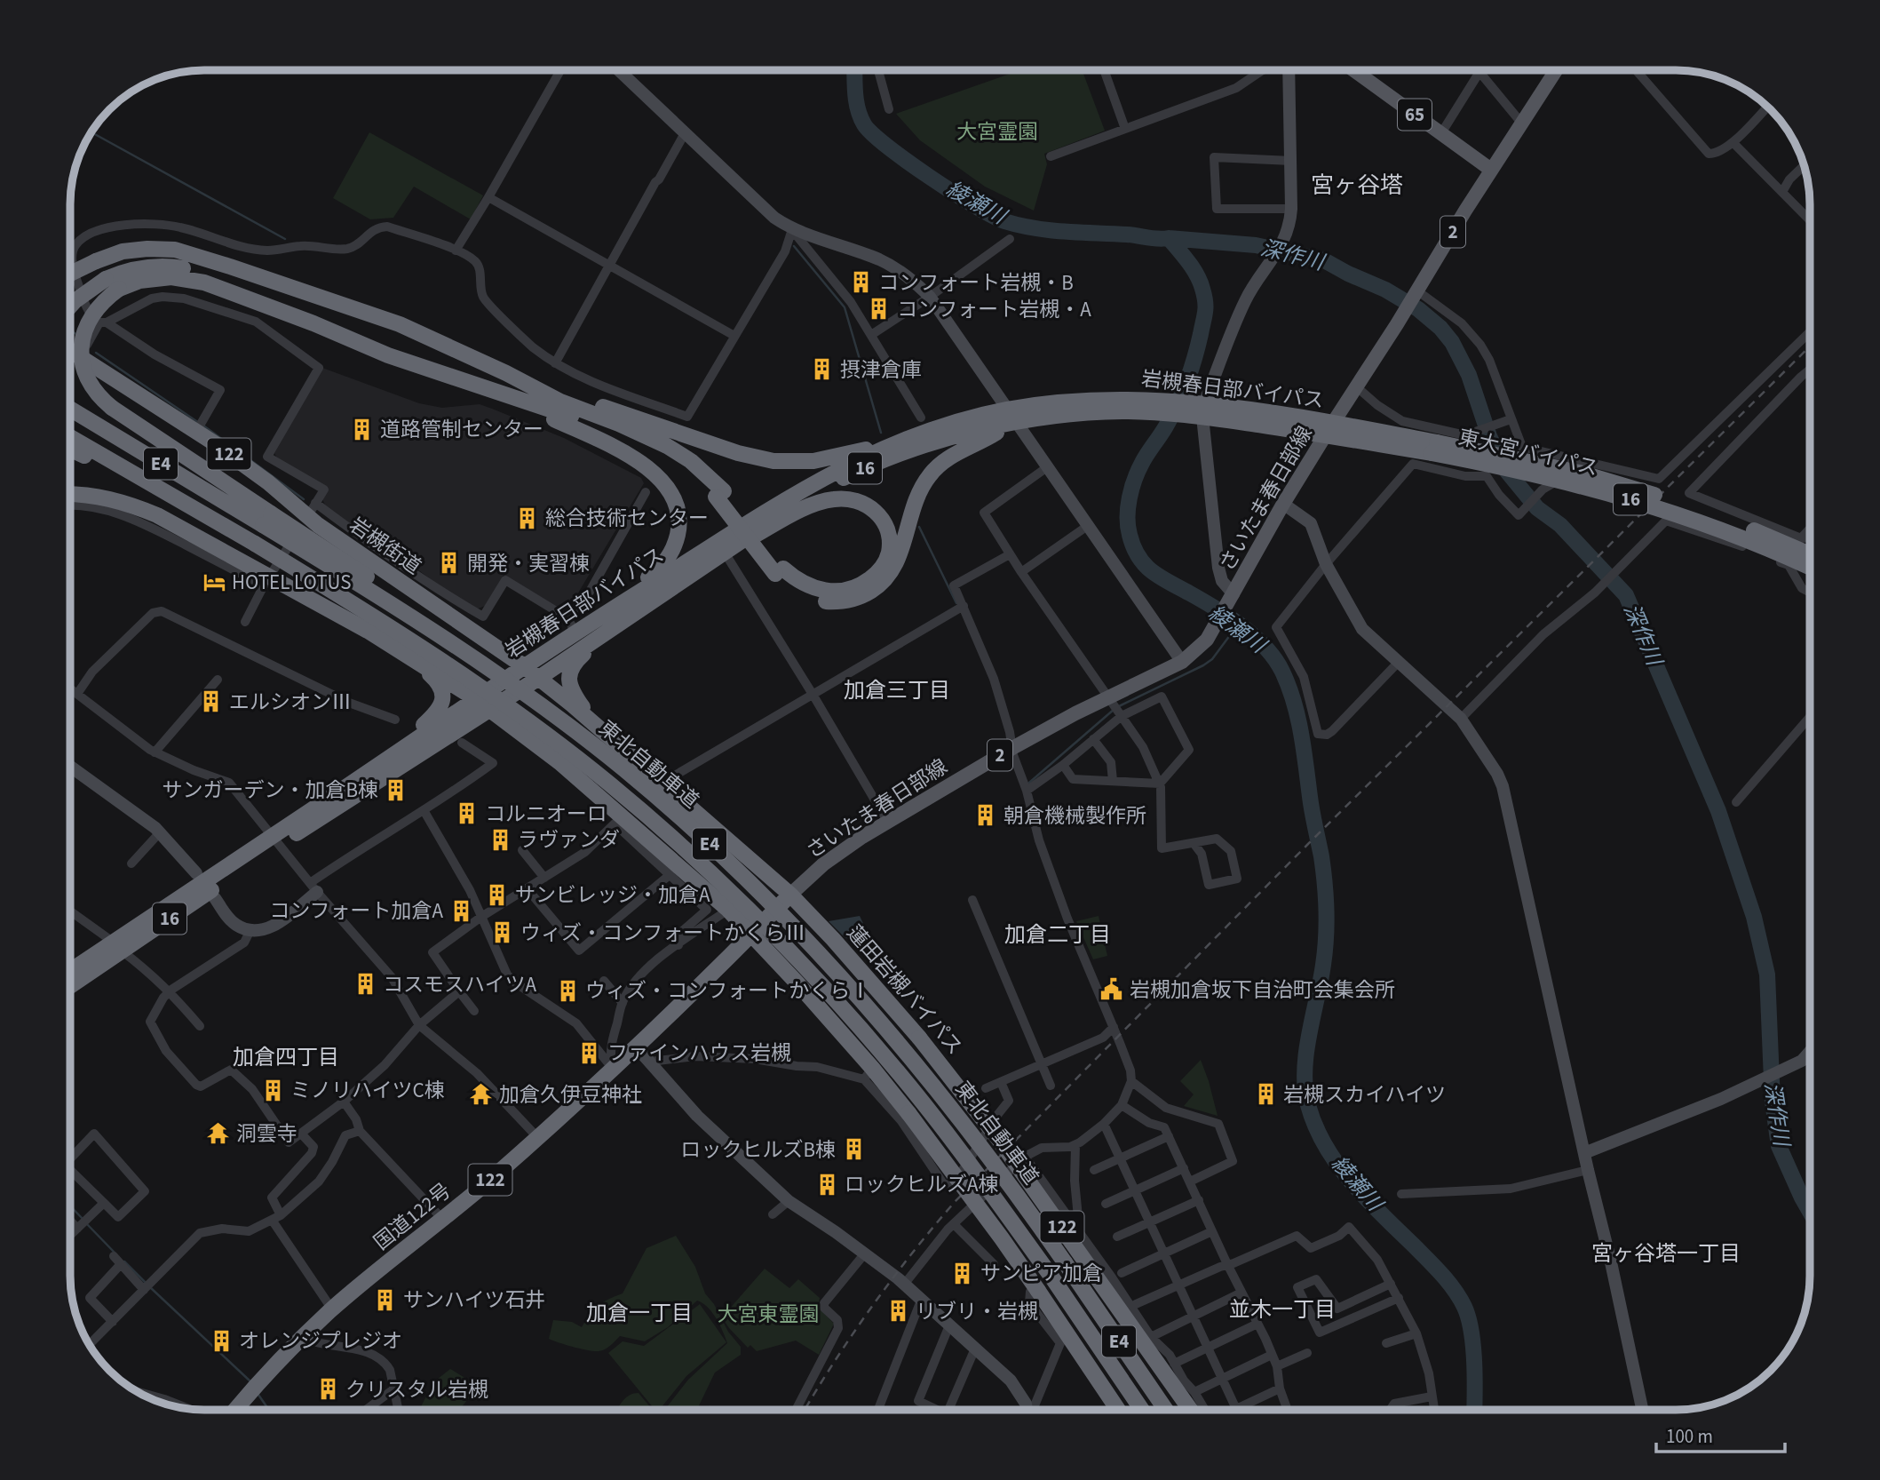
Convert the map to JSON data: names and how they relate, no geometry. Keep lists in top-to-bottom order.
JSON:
{
  "streets": {
    "highway": [
      "岩槻春日部バイパス",
      "東大宮バイパス",
      "122",
      "E4",
      "16",
      "岩槻街道",
      "東北自動車道",
      "蓮田岩槻バイパス",
      "国道122号"
    ],
    "main road": ["65", "2", "さいたま春日部線"]
  },
  "crossings": [
    ["65", "さいたま春日部線"],
    ["岩槻春日部バイパス", "東大宮バイパス"],
    ["岩槻春日部バイパス", "122"],
    ["岩槻春日部バイパス", "さいたま春日部線"],
    ["岩槻春日部バイパス", "岩槻街道"],
    ["東大宮バイパス", "さいたま春日部線"],
    ["122", "国道122号"],
    ["さいたま春日部線", "岩槻街道"],
    ["さいたま春日部線", "蓮田岩槻バイパス"],
    ["さいたま春日部線", "国道122号"],
    ["岩槻街道", "蓮田岩槻バイパス"],
    ["岩槻街道", "国道122号"],
    ["蓮田岩槻バイパス", "国道122号"]
  ],
  "districts": [
    "宮ヶ谷塔",
    "加倉三丁目",
    "加倉二丁目",
    "加倉四丁目",
    "宮ヶ谷塔一丁目",
    "並木一丁目",
    "加倉一丁目"
  ],
  "water": ["綾瀬川", "深作川"],
  "parks": ["大宮霊園", "大宮東霊園"],
  "places": {
    "building": [
      "コンフォート岩槻・B",
      "コンフォート岩槻・A",
      "摂津倉庫",
      "道路管制センター",
      "総合技術センター",
      "開発・実習棟",
      "エルシオンⅢ",
      "サンガーデン・加倉B棟",
      "コルニオーロ",
      "朝倉機械製作所",
      "ラヴァンダ",
      "サンビレッジ・加倉A",
      "コンフォート加倉A",
      "ウィズ・コンフォートかくらⅢ",
      "コスモスハイツA",
      "ウィズ・コンフォートかくらⅠ",
      "ファインハウス岩槻",
      "ミノリハイツC棟",
      "岩槻スカイハイツ",
      "ロックヒルズB棟",
      "ロックヒルズA棟",
      "サンピア加倉",
      "サンハイツ石井",
      "リブリ・岩槻",
      "オレンジプレジオ",
      "クリスタル岩槻"
    ],
    "hotel": ["HOTEL LOTUS"],
    "public building": ["岩槻加倉坂下自治町会集会所"],
    "temple": ["加倉久伊豆神社", "洞雲寺"]
  },
  "scale_bar": "100 m"
}
